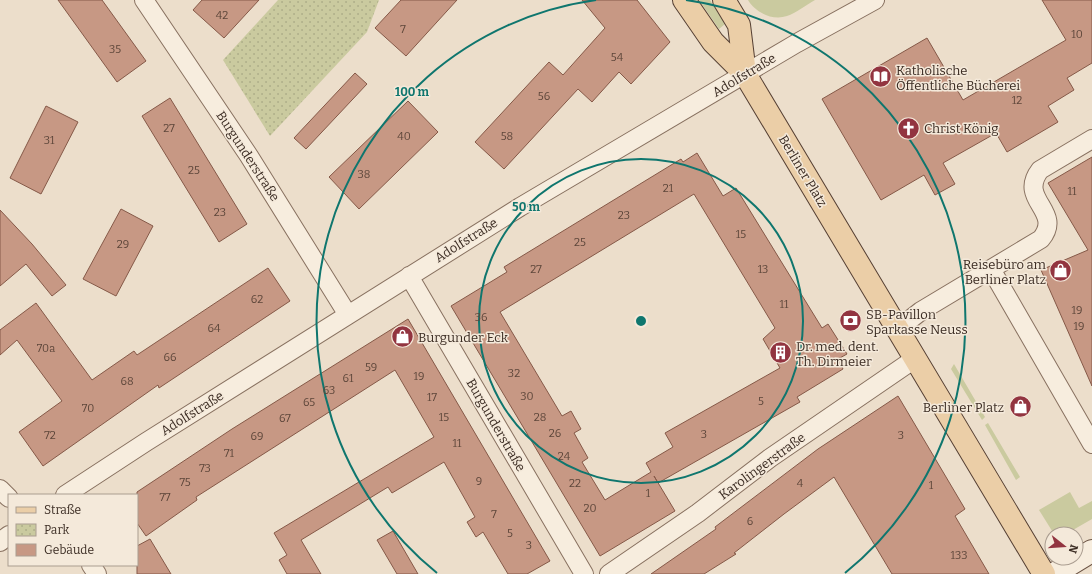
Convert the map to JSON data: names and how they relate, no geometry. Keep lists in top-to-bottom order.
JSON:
{
  "streets": {
    "main road": ["Berliner Platz"],
    "street": ["Adolfstraße", "Burgunderstraße", "Karolingerstraße"]
  },
  "crossings": [
    ["Adolfstraße", "Burgunderstraße"],
    ["Adolfstraße", "Berliner Platz"],
    ["Berliner Platz", "Karolingerstraße"]
  ],
  "places": {
    "library": ["Katholische Öffentliche Bücherei"],
    "church": ["Christ König"],
    "shop": ["Reisebüro am Berliner Platz", "Burgunder Eck", "Berliner Platz"],
    "bank": ["SB-Pavillon Sparkasse Neuss"],
    "building": ["Dr. med. dent. Th. Dirmeier"]
  },
  "house_numbers": [
    "42",
    "7",
    "10",
    "35",
    "54",
    "56",
    "12",
    "27",
    "40",
    "58",
    "31",
    "25",
    "38",
    "21",
    "11",
    "23",
    "23",
    "15",
    "25",
    "29",
    "27",
    "13",
    "62",
    "11",
    "19",
    "36",
    "19",
    "64",
    "70a",
    "66",
    "59",
    "32",
    "19",
    "61",
    "68",
    "63",
    "30",
    "17",
    "5",
    "65",
    "70",
    "15",
    "28",
    "67",
    "26",
    "3",
    "72",
    "3",
    "69",
    "11",
    "71",
    "24",
    "73",
    "9",
    "75",
    "22",
    "4",
    "1",
    "1",
    "77",
    "20",
    "7",
    "6",
    "5",
    "3",
    "133"
  ],
  "legend": ["Straße", "Park", "Gebäude"],
  "north": "right",
  "rings": ["100 m", "50 m"]
}
